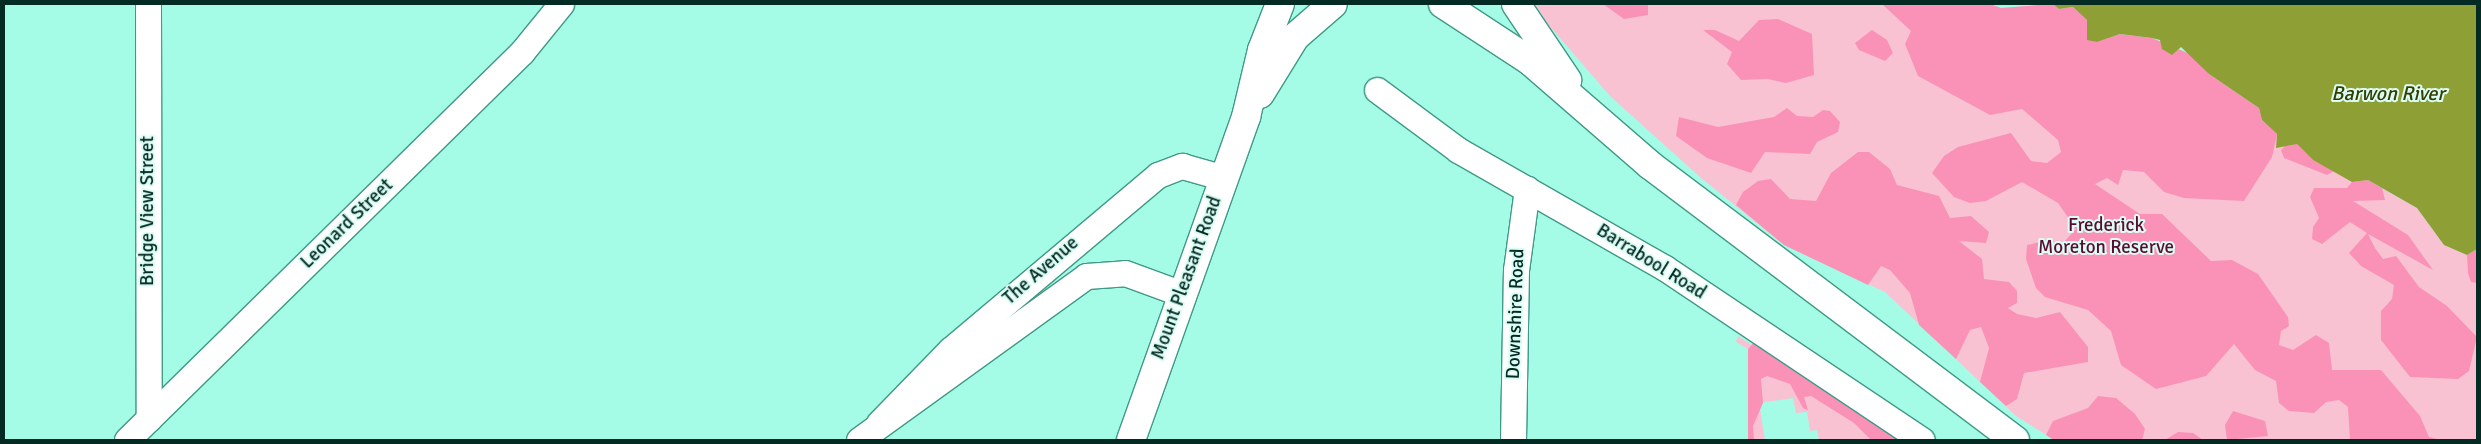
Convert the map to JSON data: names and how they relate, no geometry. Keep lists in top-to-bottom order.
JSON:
{
  "streets": {
    "street": [
      "Bridge View Street",
      "Leonard Street",
      "Barrabool Road",
      "The Avenue",
      "Mount Pleasant Road",
      "Downshire Road"
    ]
  },
  "crossings": [
    ["Bridge View Street", "Leonard Street"],
    ["Barrabool Road", "Downshire Road"],
    ["The Avenue", "Mount Pleasant Road"]
  ],
  "water": ["Barwon River"],
  "parks": ["Frederick Moreton Reserve"]
}
